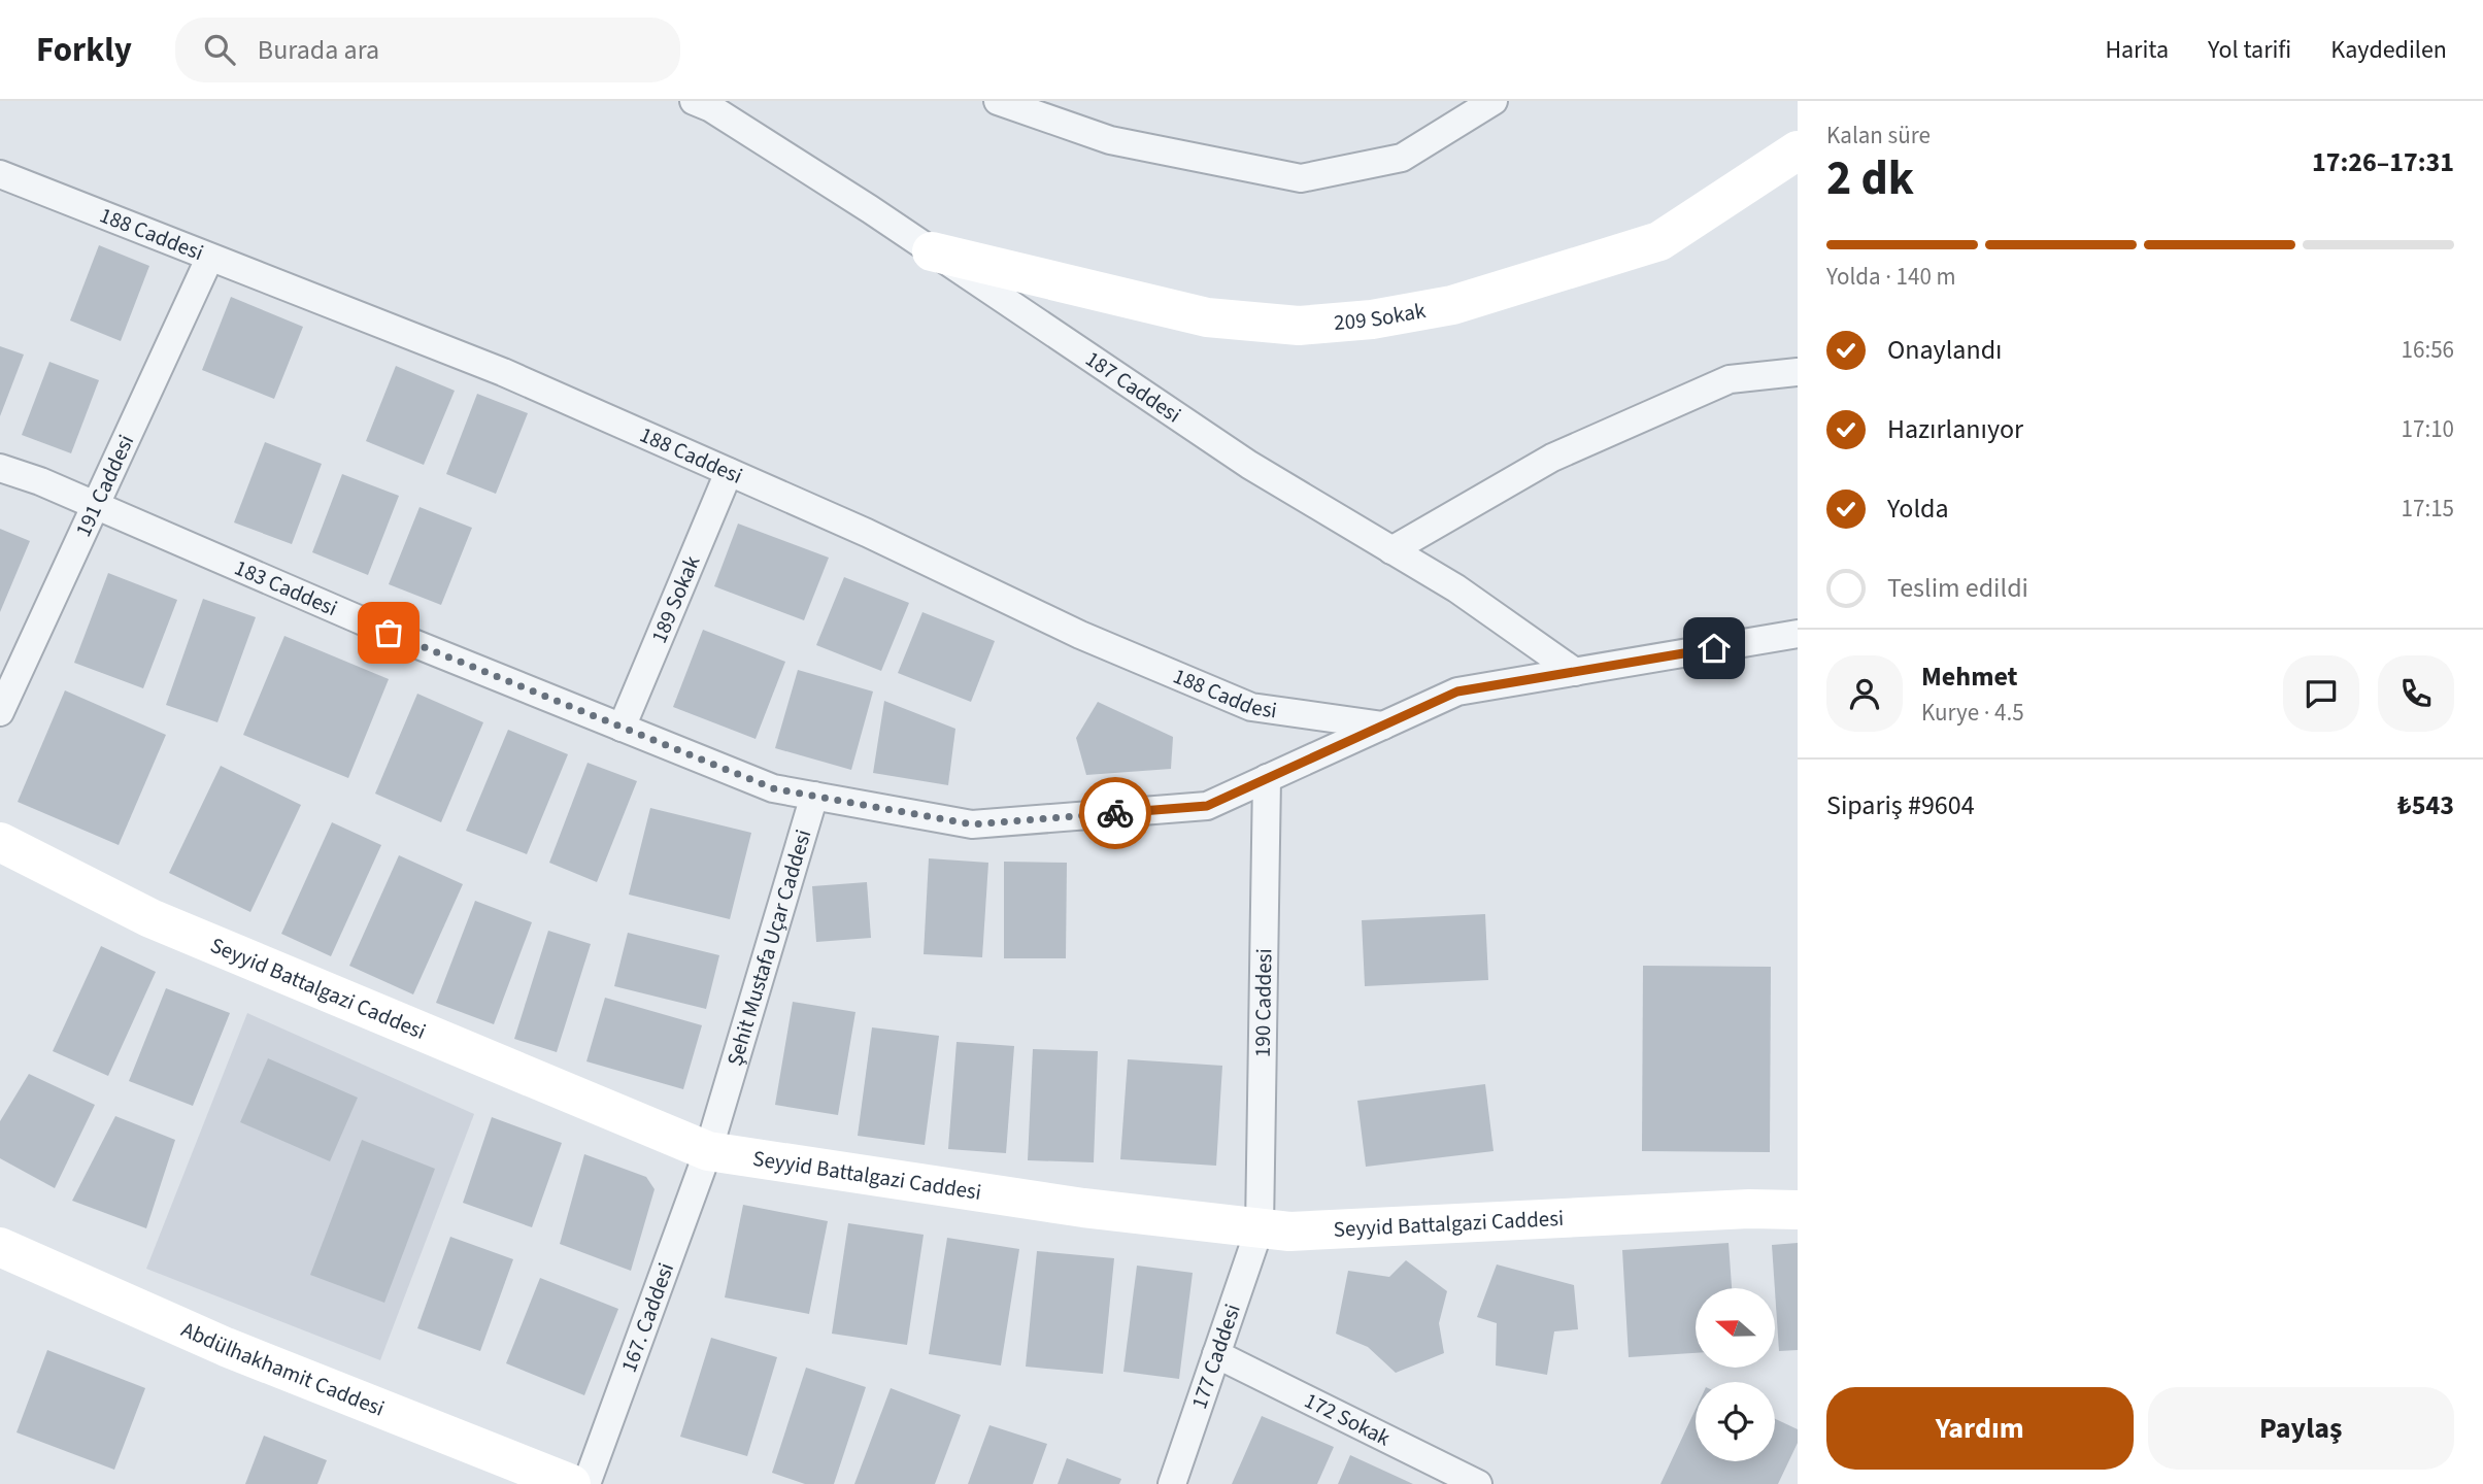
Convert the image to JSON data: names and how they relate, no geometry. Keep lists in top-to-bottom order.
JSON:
{
  "streets": {
    "street": [
      "188 Caddesi",
      "209 Sokak",
      "187 Caddesi",
      "191 Caddesi",
      "183 Caddesi",
      "189 Sokak",
      "Şehit Mustafa Uçar Caddesi",
      "Seyyid Battalgazi Caddesi",
      "190 Caddesi",
      "167. Caddesi",
      "177 Caddesi",
      "Abdülhakhamit Caddesi",
      "172 Sokak"
    ]
  },
  "crossings": [
    ["188 Caddesi", "191 Caddesi"],
    ["188 Caddesi", "189 Sokak"],
    ["209 Sokak", "187 Caddesi"],
    ["191 Caddesi", "183 Caddesi"],
    ["183 Caddesi", "189 Sokak"],
    ["183 Caddesi", "Şehit Mustafa Uçar Caddesi"],
    ["Şehit Mustafa Uçar Caddesi", "Seyyid Battalgazi Caddesi"],
    ["Şehit Mustafa Uçar Caddesi", "167. Caddesi"],
    ["Seyyid Battalgazi Caddesi", "190 Caddesi"],
    ["Seyyid Battalgazi Caddesi", "167. Caddesi"],
    ["Seyyid Battalgazi Caddesi", "177 Caddesi"],
    ["190 Caddesi", "177 Caddesi"],
    ["177 Caddesi", "172 Sokak"]
  ],
  "north": "left",
  "page": {
    "header": "Forkly",
    "search": "Burada ara",
    "nav": ["Harita", "Yol tarifi", "Kaydedilen"],
    "heading": ["2 dk", "Kalan süre", "17:26–17:31"],
    "panel": [
      "Mehmet",
      "Kurye · 4.5",
      "Sipariş #9604",
      "₺543"
    ],
    "bar": "Yolda · 140 m",
    "list": [
      ["Onaylandı", "16:56"],
      ["Hazırlanıyor", "17:10"],
      ["Yolda", "17:15"],
      "Teslim edildi"
    ],
    "buttons": ["Yardım", "Paylaş"]
  }
}
